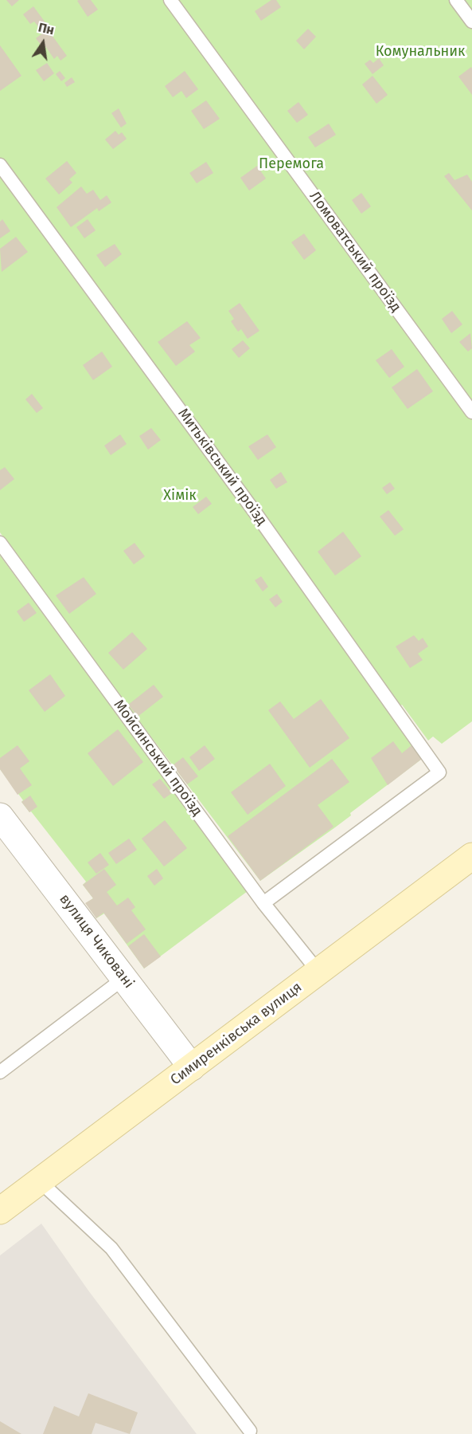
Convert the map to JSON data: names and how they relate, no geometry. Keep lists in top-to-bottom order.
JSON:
{
  "streets": {
    "main road": ["Симиренківська вулиця"],
    "street": ["вулиця Чиковані"],
    "lane": ["Ломоватський проїзд", "Митьківський проїзд", "Мойсинський проїзд"]
  },
  "crossings": [
    ["Митьківський проїзд", "Мойсинський проїзд"],
    ["Мойсинський проїзд", "Симиренківська вулиця"],
    ["вулиця Чиковані", "Симиренківська вулиця"]
  ],
  "parks": ["Комунальник", "Перемога", "Хімік"],
  "north": "top"
}
